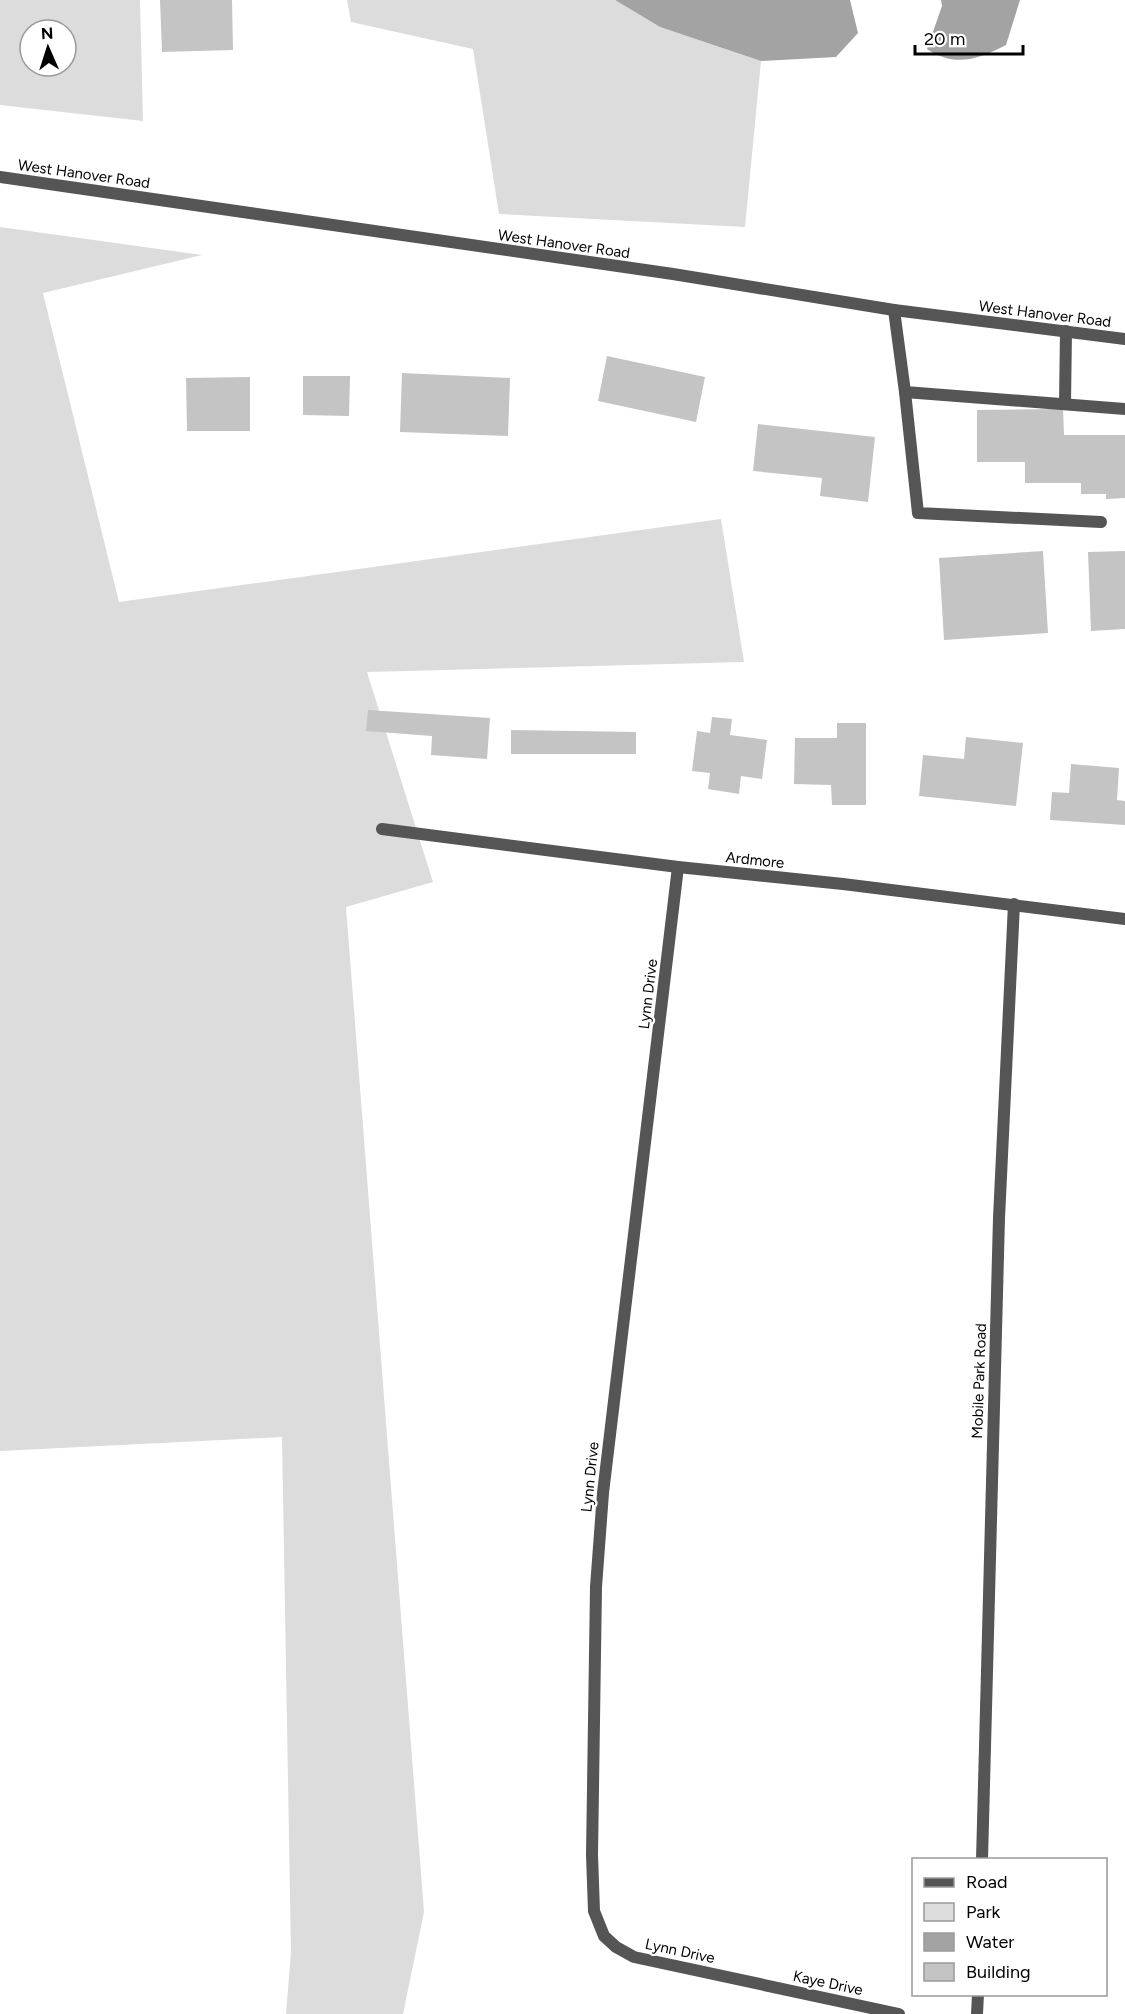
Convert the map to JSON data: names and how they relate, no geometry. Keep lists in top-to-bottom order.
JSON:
{
  "streets": {
    "street": [
      "West Hanover Road",
      "Ardmore",
      "Lynn Drive",
      "Mobile Park Road",
      "Kaye Drive"
    ]
  },
  "crossings": [
    ["Ardmore", "Lynn Drive"],
    ["Ardmore", "Mobile Park Road"],
    ["Lynn Drive", "Kaye Drive"]
  ],
  "legend": [
    "Road",
    "Park",
    "Water",
    "Building"
  ],
  "scale_bar": "20 m",
  "north": "top"
}
